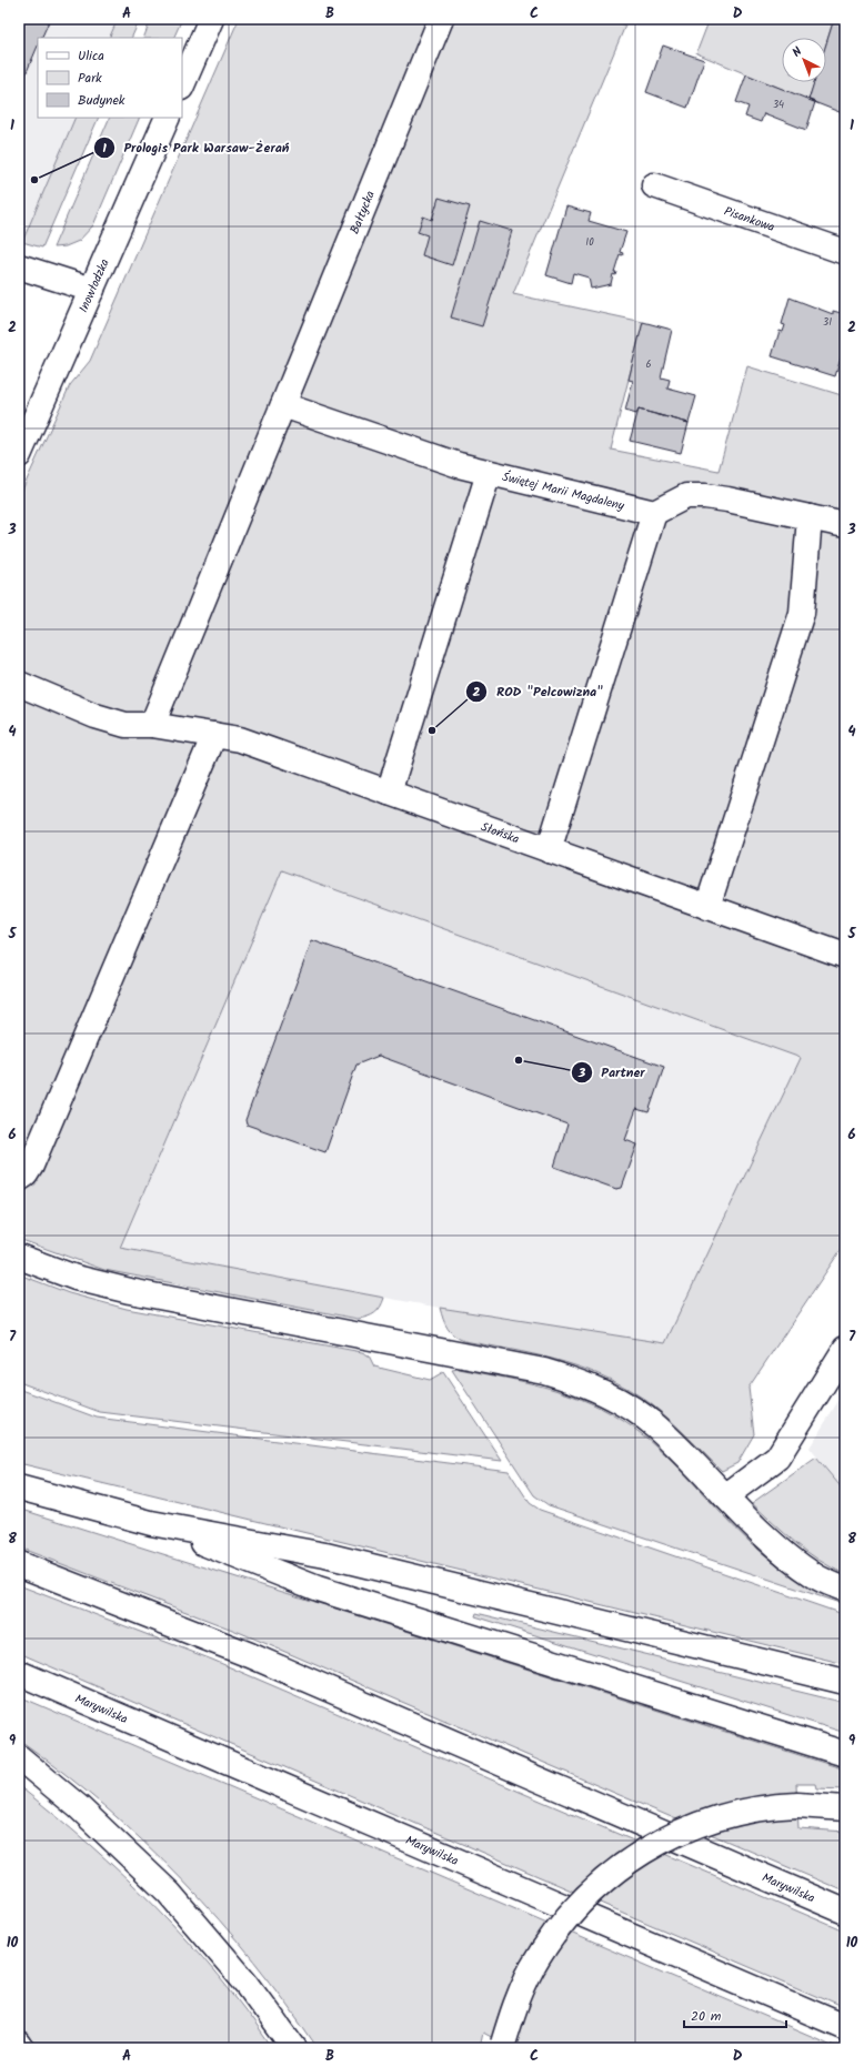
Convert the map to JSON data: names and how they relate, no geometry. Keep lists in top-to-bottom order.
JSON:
{
  "streets": {
    "main road": [
      "Bałtycka",
      "Pisankowa",
      "Inowłodzka",
      "Świętej Marii Magdaleny",
      "Słońska",
      "Marywilska"
    ]
  },
  "crossings": [
    ["Bałtycka", "Świętej Marii Magdaleny"],
    ["Bałtycka", "Słońska"]
  ],
  "places": ["Prologis Park Warsaw-Żerań", "ROD \"Pelcowizna\"", "Partner"],
  "house_numbers": [
    "34",
    "10",
    "31",
    "6"
  ],
  "legend": ["Ulica", "Park", "Budynek"],
  "scale_bar": "20 m",
  "north": "top left",
  "grid": {
    "columns": [
      "A",
      "B",
      "C",
      "D"
    ],
    "rows": [
      "1",
      "2",
      "3",
      "4",
      "5",
      "6",
      "7",
      "8",
      "9",
      "10"
    ]
  }
}
